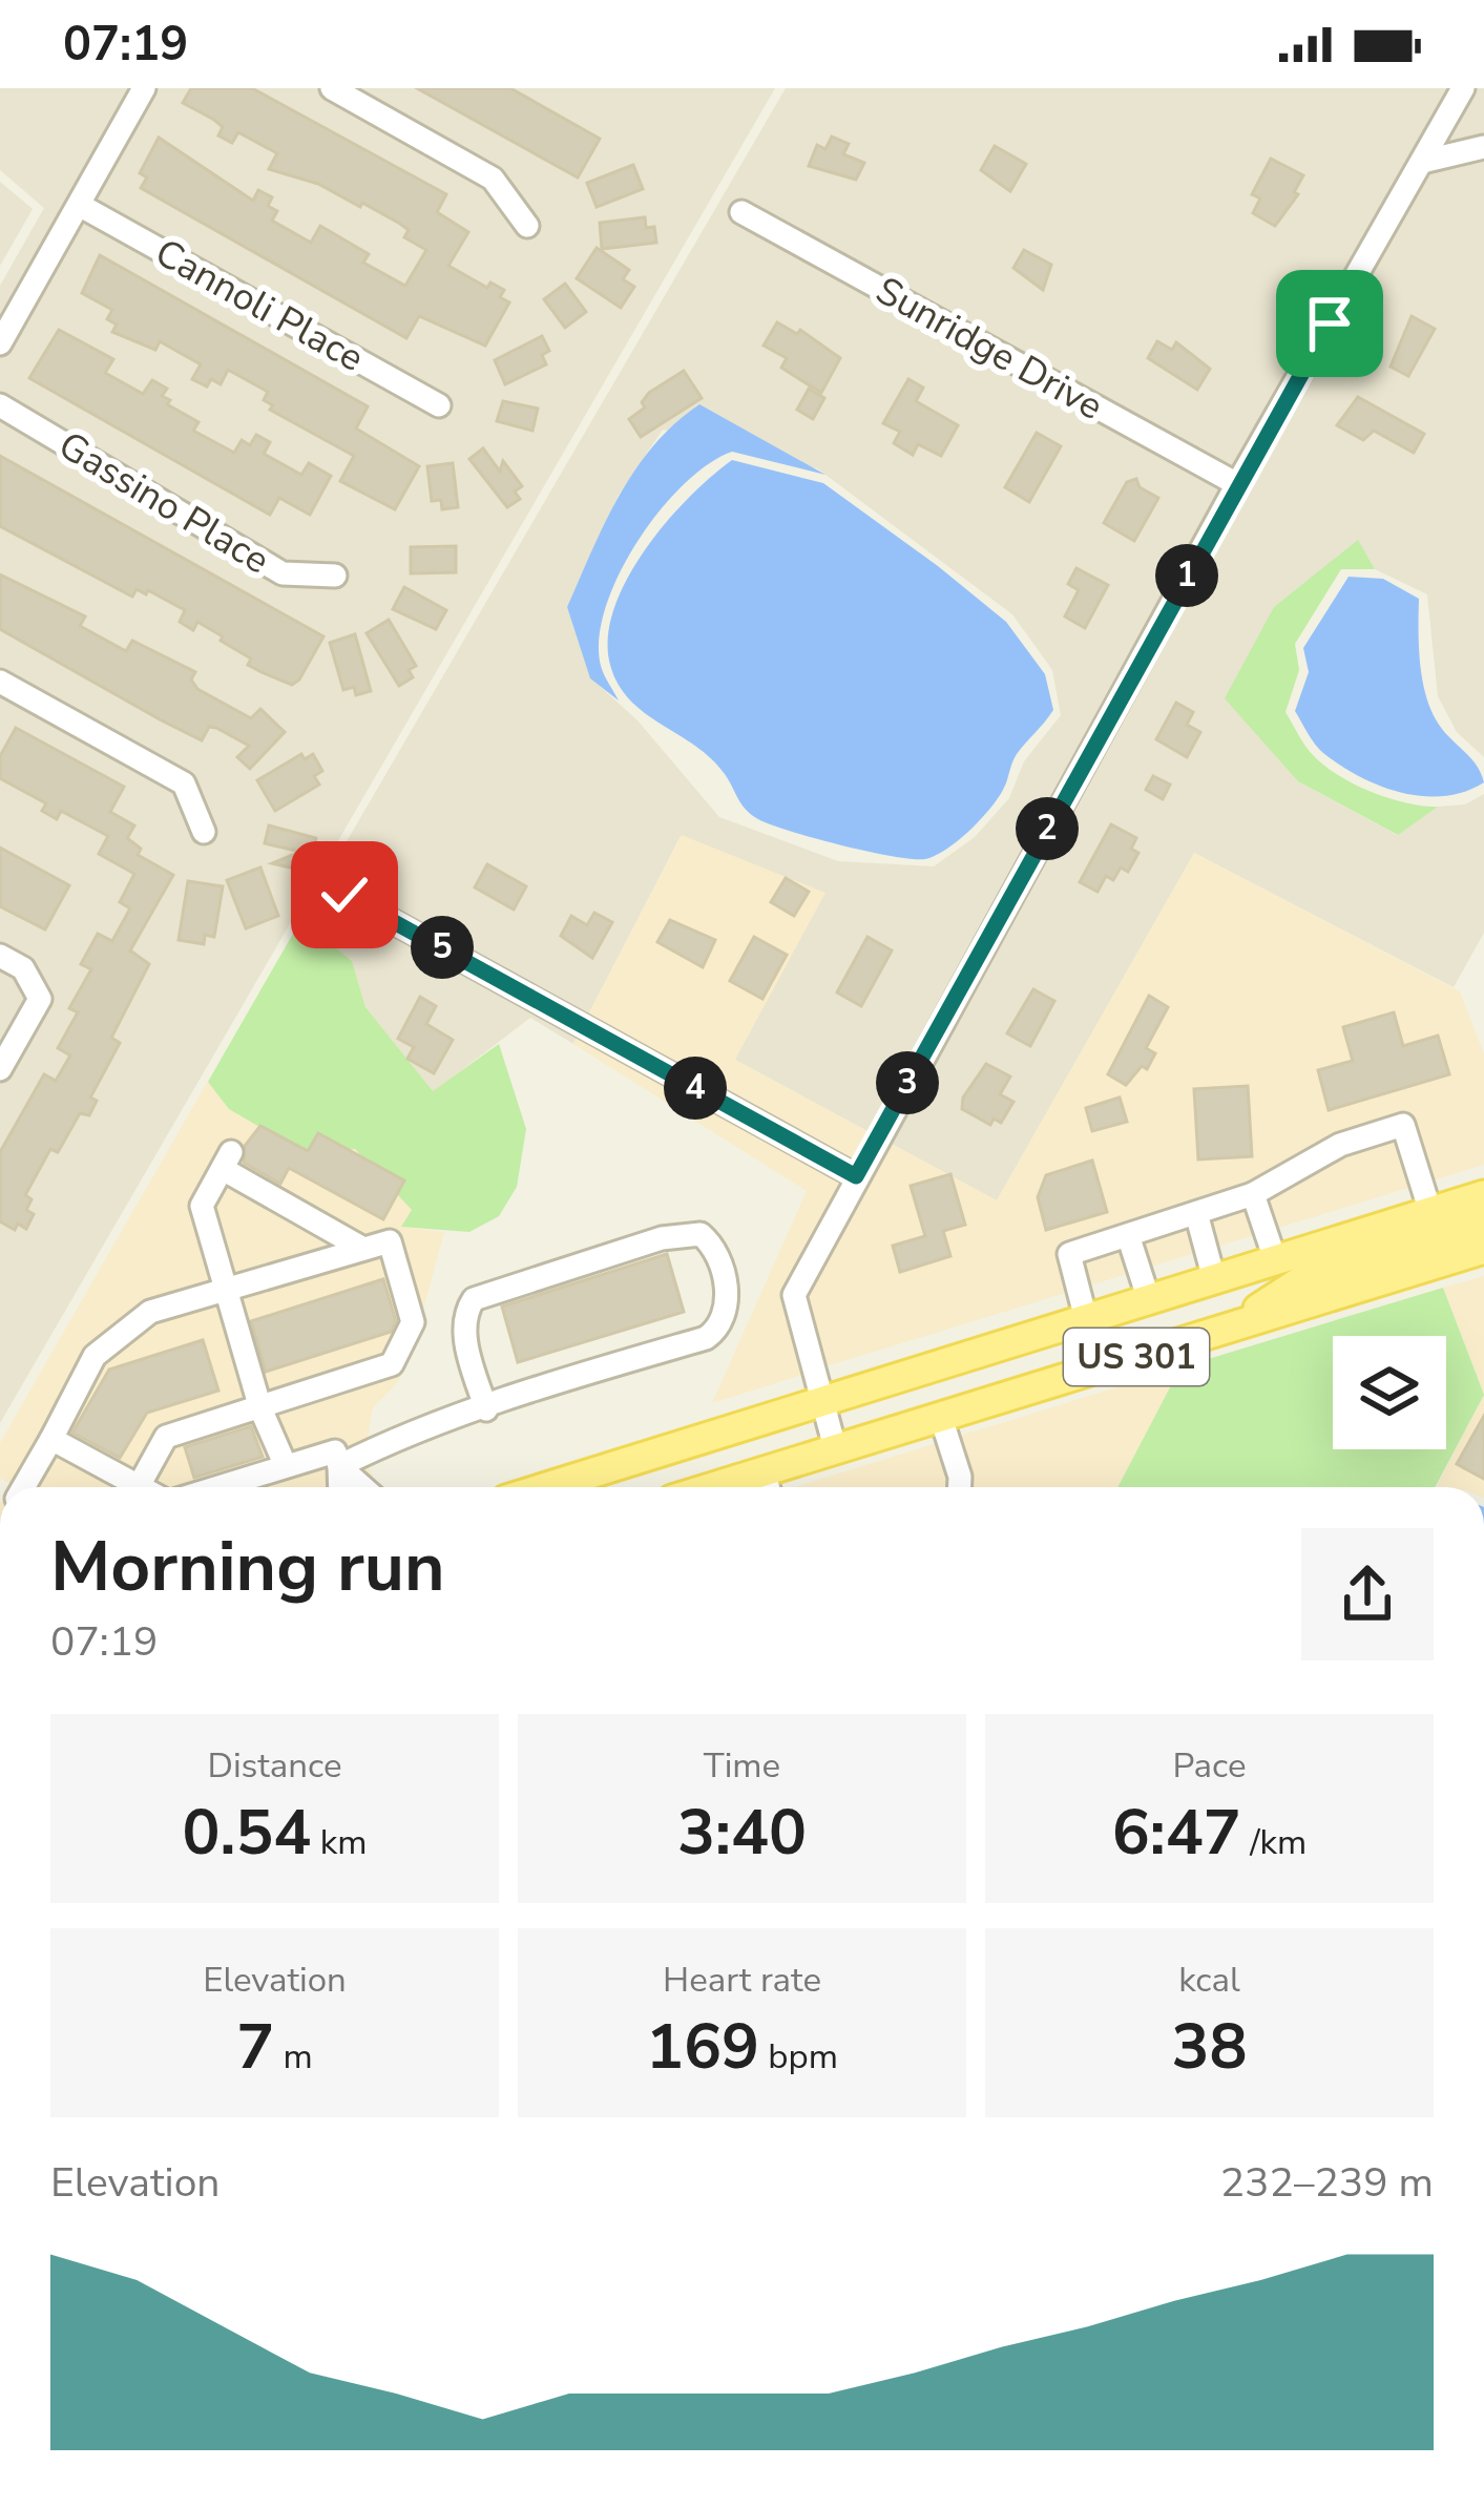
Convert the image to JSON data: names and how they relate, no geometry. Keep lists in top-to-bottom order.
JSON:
{
  "streets": {
    "main road": ["US 301"],
    "street": ["Cannoli Place", "Sunridge Drive", "Gassino Place"]
  },
  "page": {
    "status": "07:19",
    "pins": [
      "1",
      "2",
      "5",
      "3",
      "4"
    ],
    "heading": ["Morning run", "07:19"],
    "stats": [
      ["Distance", "0.54 km"],
      ["Time", "3:40"],
      ["Pace", "6:47 /km"],
      ["Elevation", "7 m"],
      ["Heart rate", "169 bpm"],
      ["kcal", "38"]
    ],
    "chart": ["Elevation", "232–239 m"]
  }
}
